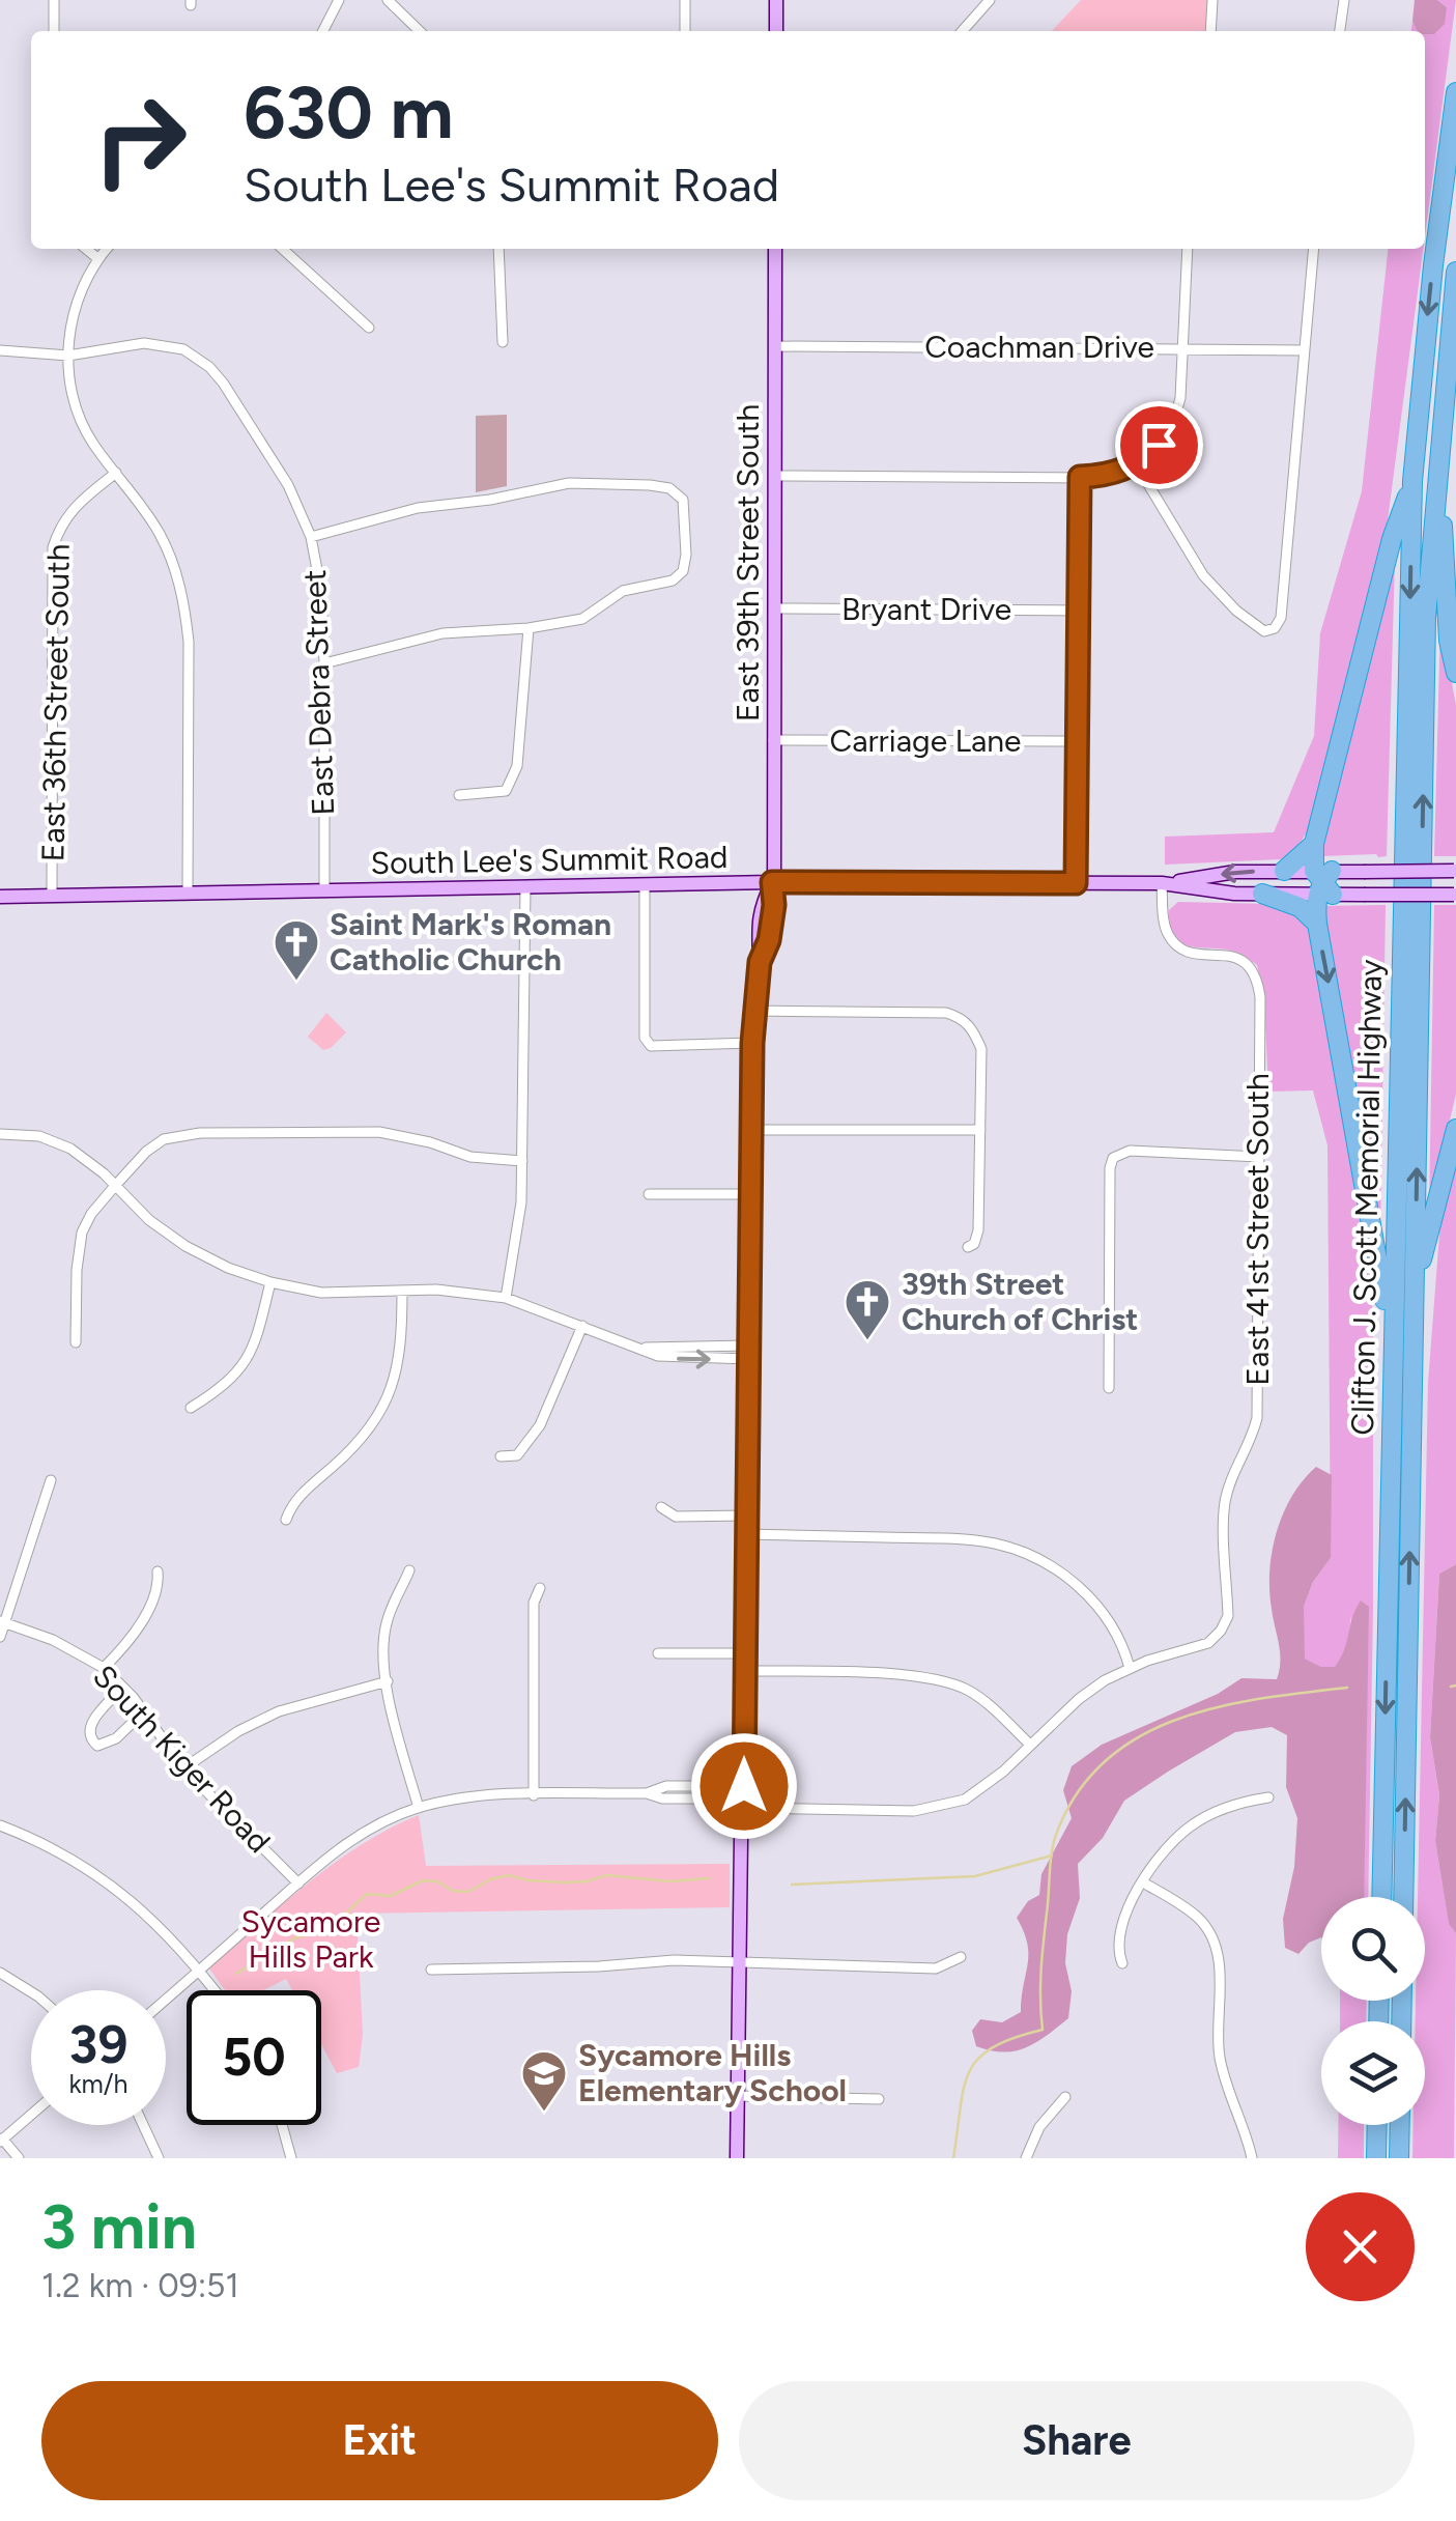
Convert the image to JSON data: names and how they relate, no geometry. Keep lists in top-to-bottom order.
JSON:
{
  "streets": {
    "highway": ["Clifton J. Scott Memorial Highway"],
    "main road": ["East 39th Street South", "South Lee's Summit Road"],
    "street": [
      "Coachman Drive",
      "Bryant Drive",
      "East Debra Street",
      "East 36th Street South",
      "Carriage Lane",
      "East 41st Street South",
      "South Kiger Road"
    ]
  },
  "crossings": [
    ["Coachman Drive", "East 39th Street South"],
    ["East 39th Street South", "Bryant Drive"],
    ["East 39th Street South", "Carriage Lane"],
    ["East 39th Street South", "South Lee's Summit Road"],
    ["East Debra Street", "South Lee's Summit Road"],
    ["East 36th Street South", "South Lee's Summit Road"],
    ["South Lee's Summit Road", "East 41st Street South"]
  ],
  "parks": ["Sycamore Hills Park"],
  "places": {
    "church": ["Saint Mark's Roman Catholic Church", "39th Street Church of Christ"],
    "school or university": ["Sycamore Hills Elementary School"]
  },
  "page": {
    "turn": ["630 m", "South Lee's Summit Road"],
    "speed": "39 km/h",
    "limit": "50",
    "heading": ["3 min", "1.2 km · 09:51"],
    "buttons": ["Exit", "Share"]
  }
}
